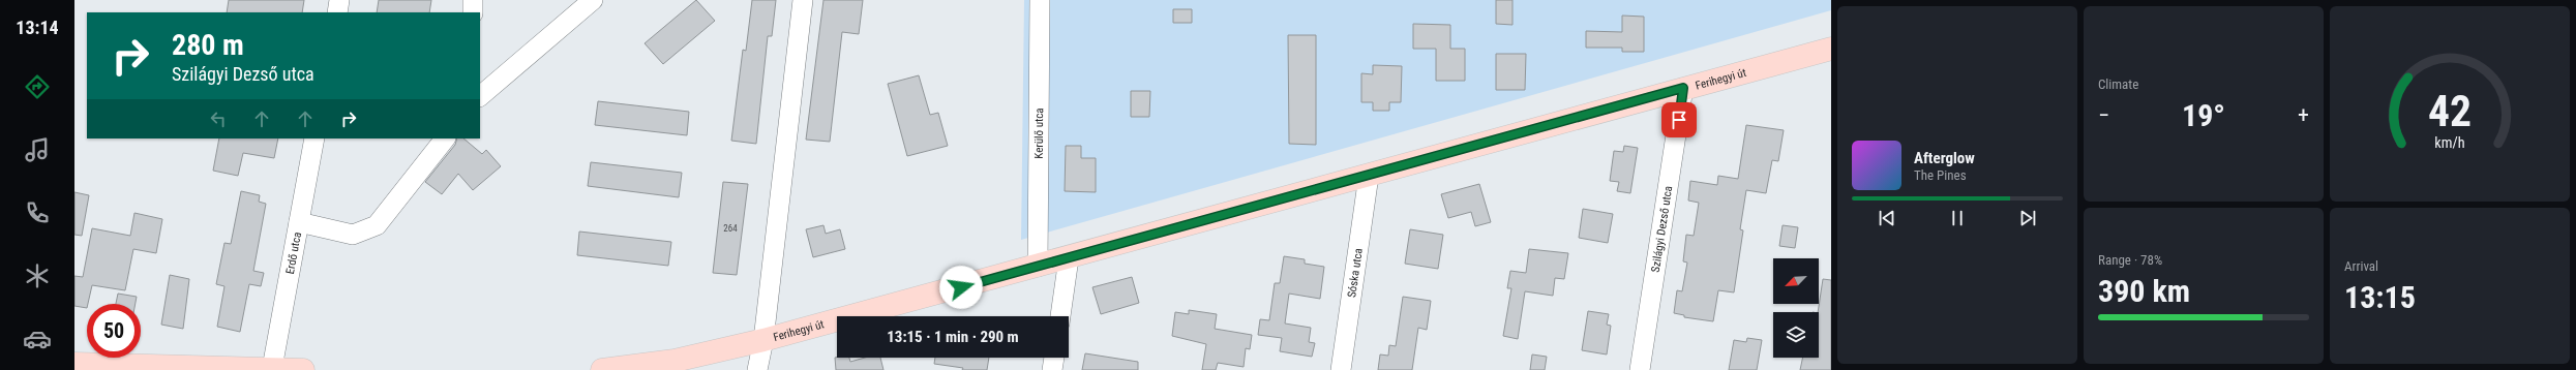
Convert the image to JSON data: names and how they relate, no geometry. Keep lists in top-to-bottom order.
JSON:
{
  "streets": {
    "main road": ["Ferihegyi út"],
    "street": [
      "Kerülő utca",
      "Szilágyi Dezső utca",
      "Erdő utca",
      "Sóska utca"
    ]
  },
  "crossings": [
    ["Ferihegyi út", "Kerülő utca"],
    ["Ferihegyi út", "Szilágyi Dezső utca"],
    ["Ferihegyi út", "Sóska utca"]
  ],
  "house_numbers": ["264"],
  "north": "bottom left",
  "page": {
    "tabs": "13:14",
    "tile": [
      "Climate",
      ["Range · 78%", "390 km"],
      ["Arrival", "13:15"]
    ],
    "turn": ["280 m", "Szilágyi Dezső utca"],
    "heat": ["−", "19°", "+"],
    "song": ["Afterglow", "The Pines"],
    "limit": "50",
    "trip": "13:15 · 1 min · 290 m",
    "gauge": ["42", "km/h"]
  }
}
